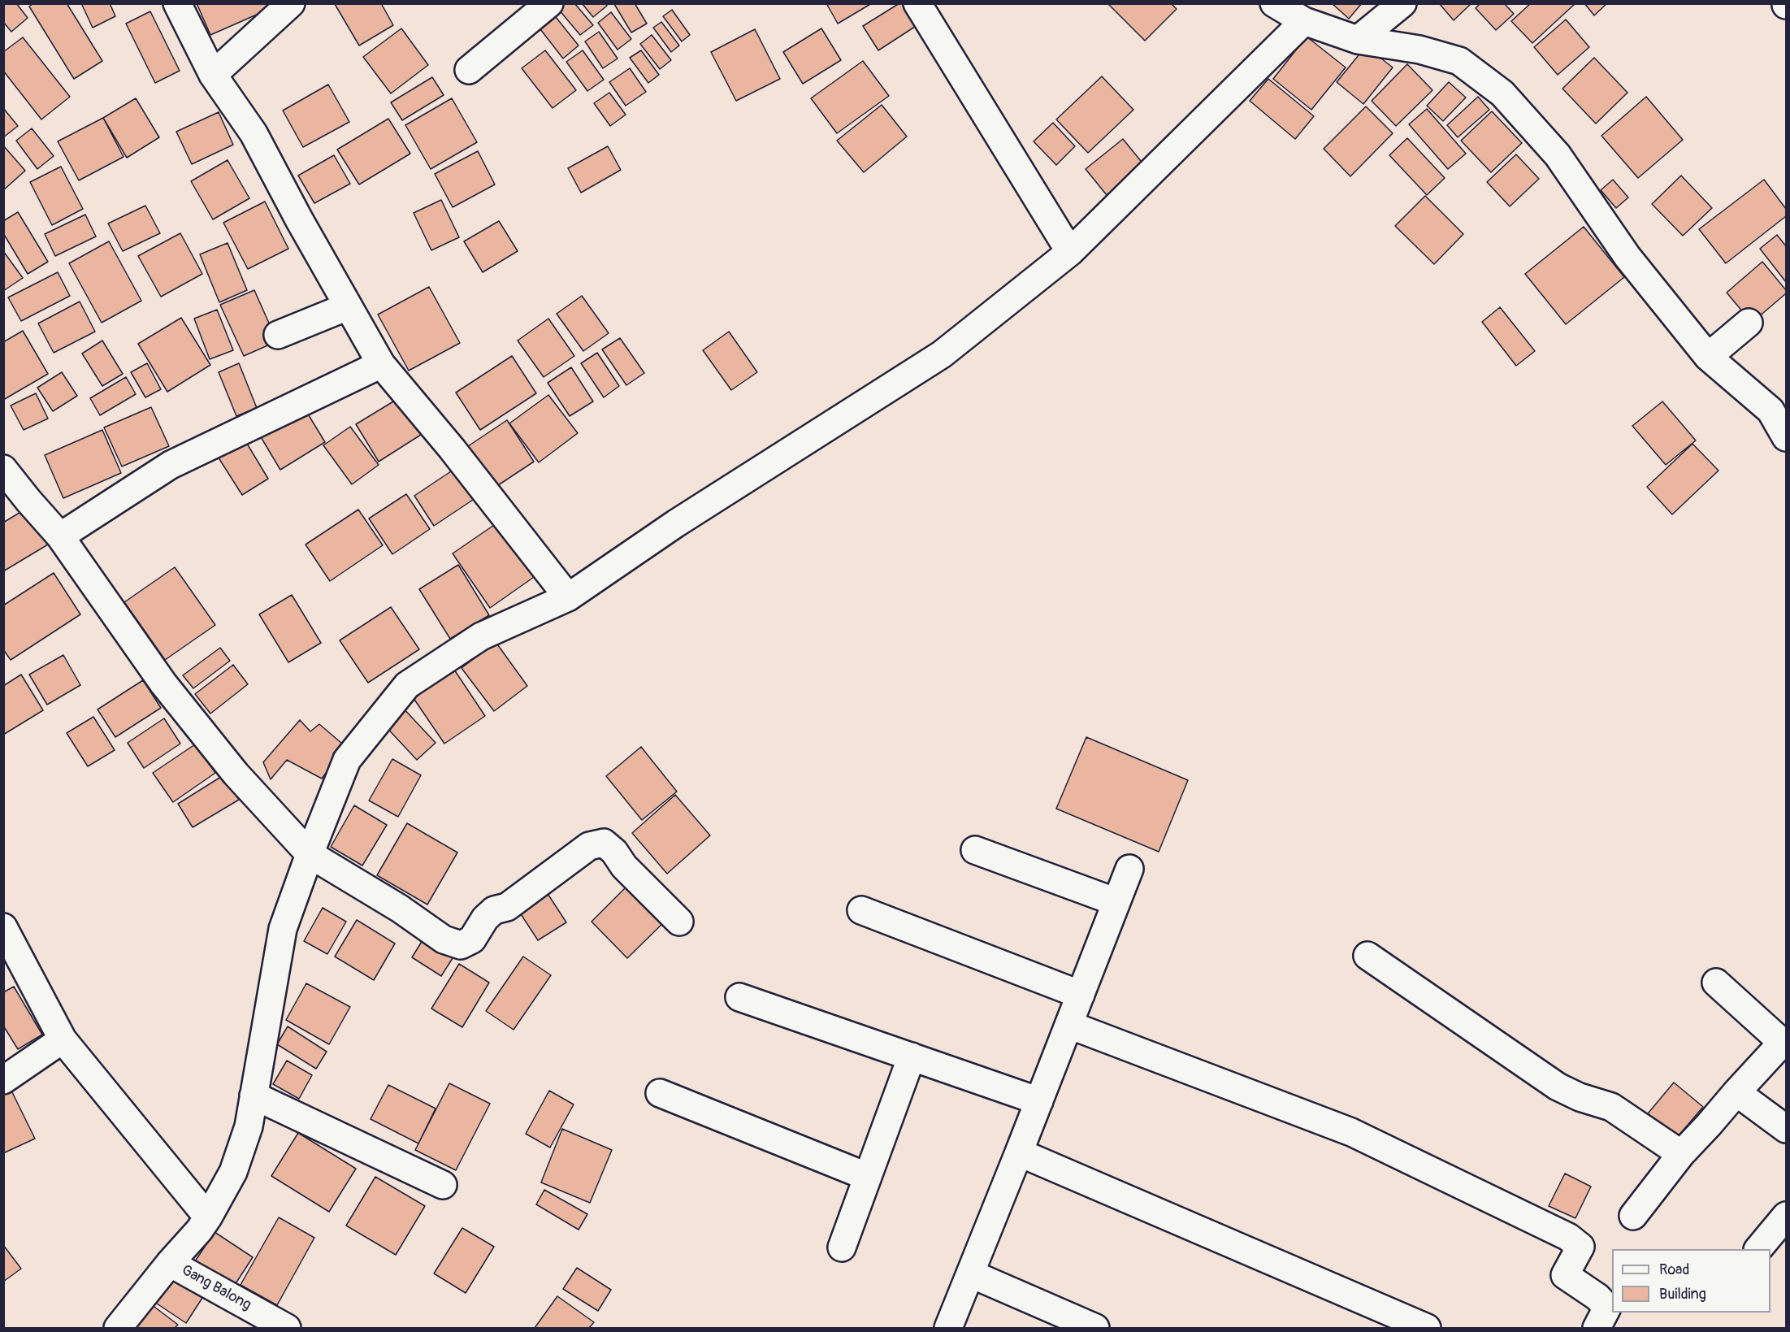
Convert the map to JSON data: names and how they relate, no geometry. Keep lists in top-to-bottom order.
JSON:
{
  "streets": {
    "street": ["Gang Balong"]
  },
  "legend": ["Road", "Building"]
}
